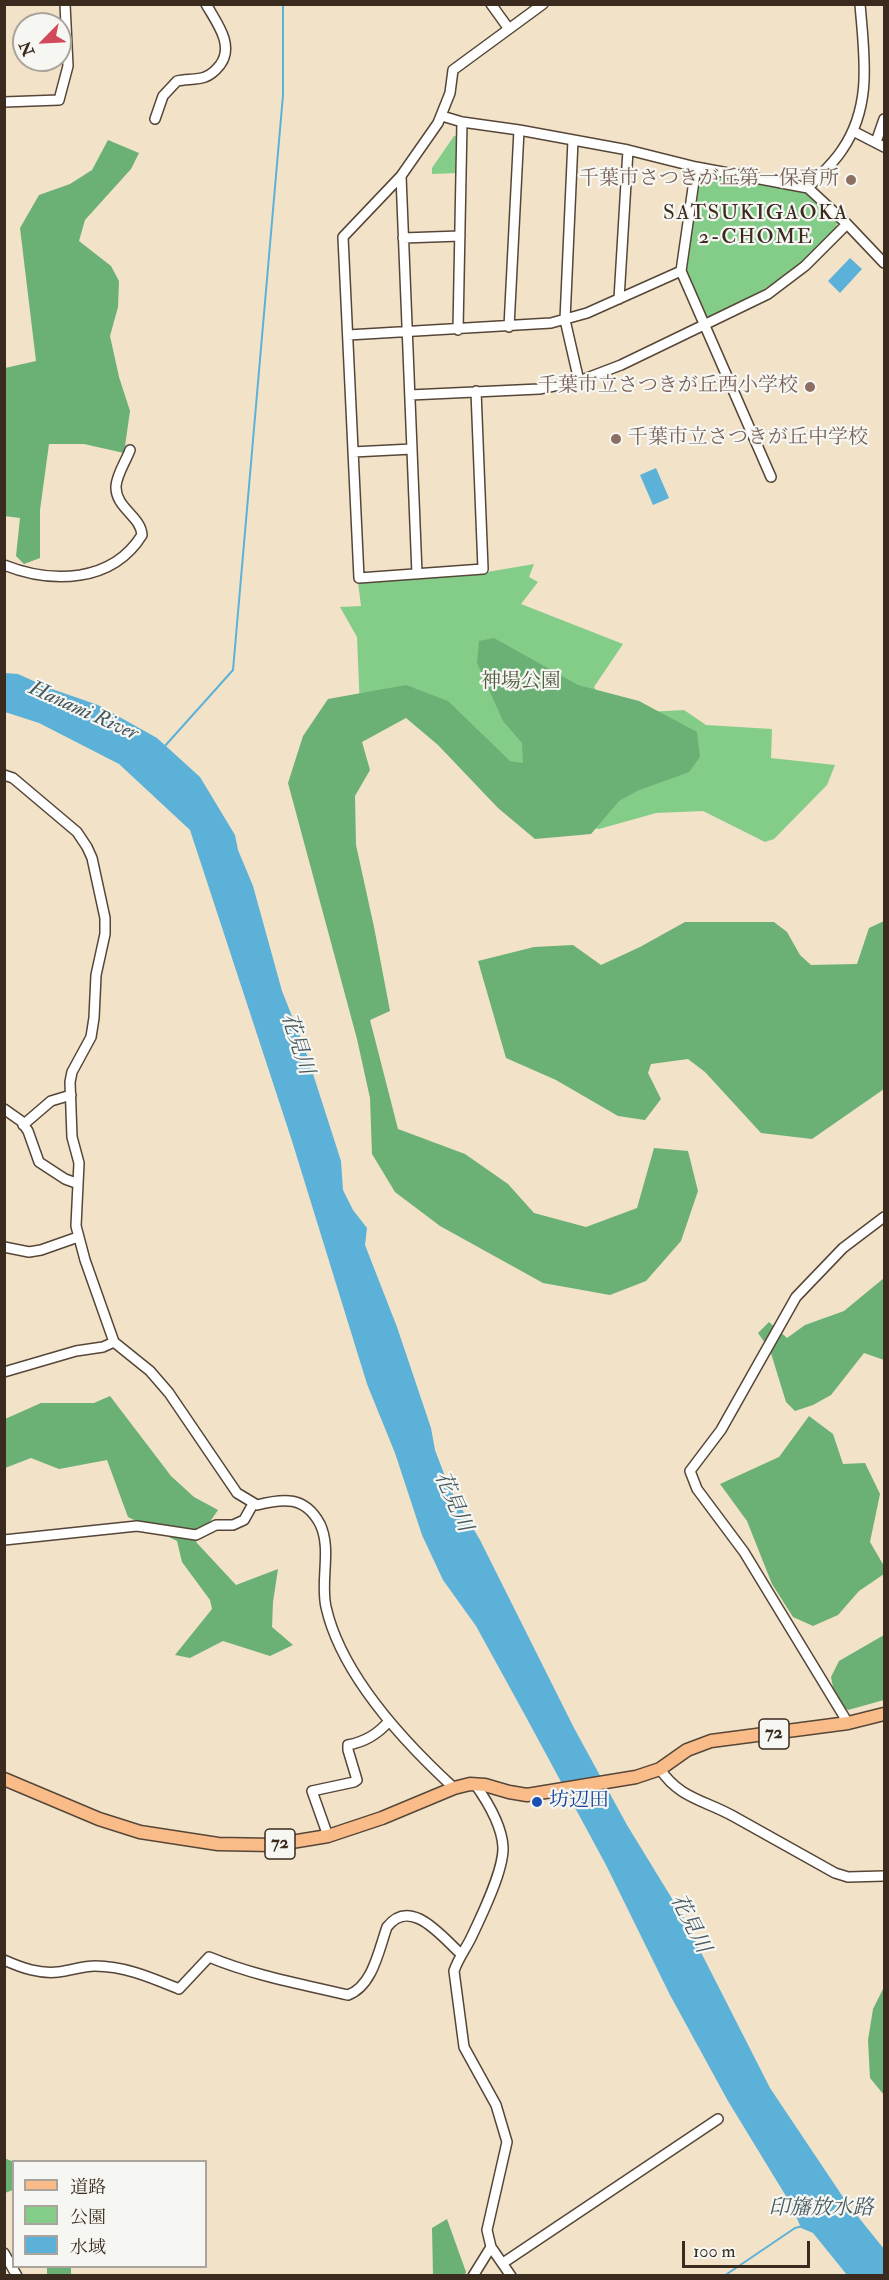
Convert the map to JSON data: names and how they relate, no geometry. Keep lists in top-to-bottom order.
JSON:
{
  "streets": {
    "main road": ["72"]
  },
  "districts": ["SATSUKIGAOKA 2-CHOME"],
  "water": ["Hanami River", "花見川", "印旛放水路"],
  "parks": ["神場公園"],
  "places": [
    "千葉市さつきが丘第一保育所",
    "千葉市立さつきが丘西小学校",
    "千葉市立さつきが丘中学校",
    "坊辺田"
  ],
  "legend": ["道路", "公園", "水域"],
  "scale_bar": "100 m",
  "north": "bottom left"
}
